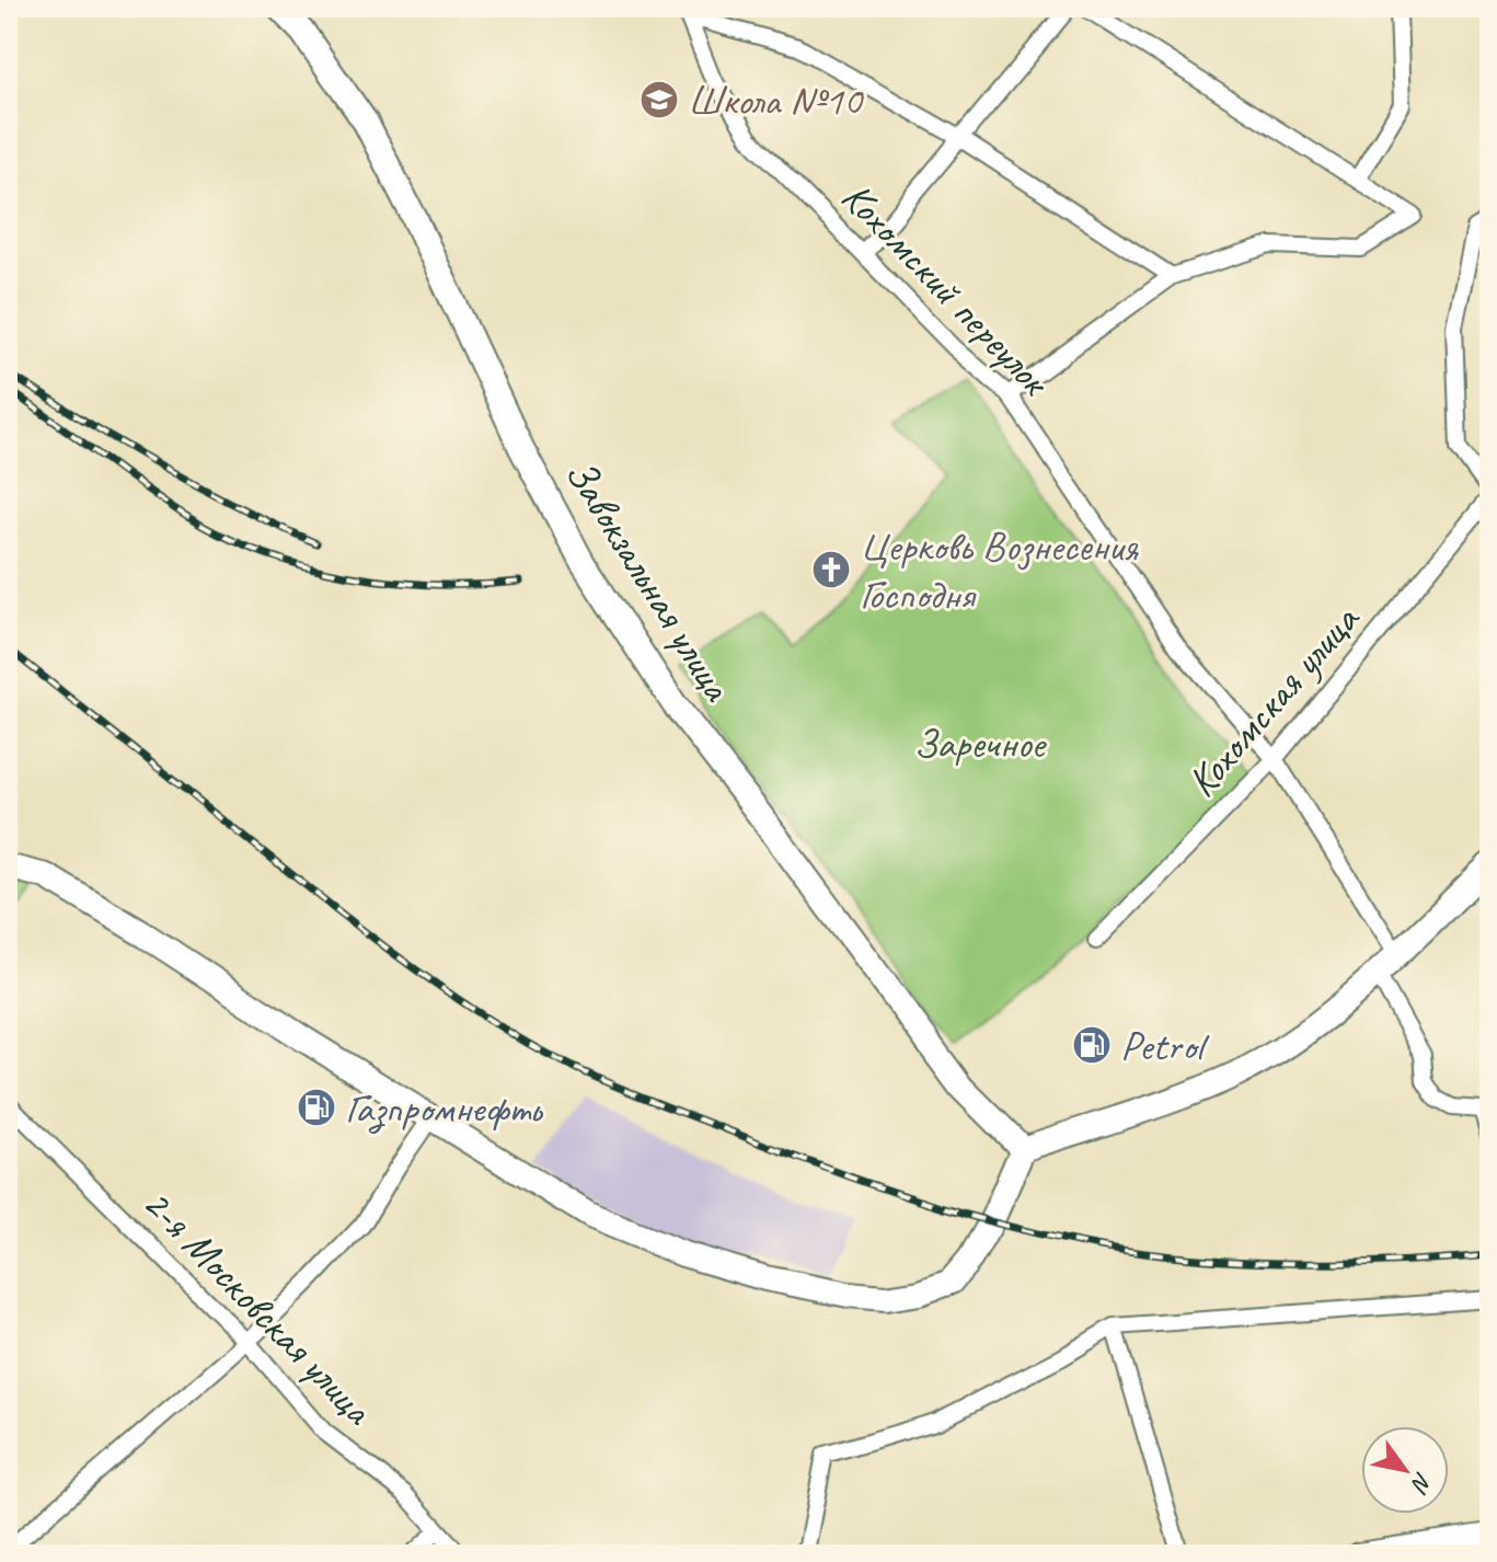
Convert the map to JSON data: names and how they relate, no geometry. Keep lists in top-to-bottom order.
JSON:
{
  "streets": {
    "main road": ["Завокзальная улица"],
    "street": ["Кохомский переулок", "Кохомская улица", "2-я Московская улица"]
  },
  "crossings": [
    ["Кохомский переулок", "Кохомская улица"]
  ],
  "parks": ["Заречное"],
  "places": {
    "school or university": ["Школа №10"],
    "church": ["Церковь Вознесения Господня"],
    "fuel station": ["Petrol", "Газпромнефть"]
  },
  "north": "bottom right"
}
